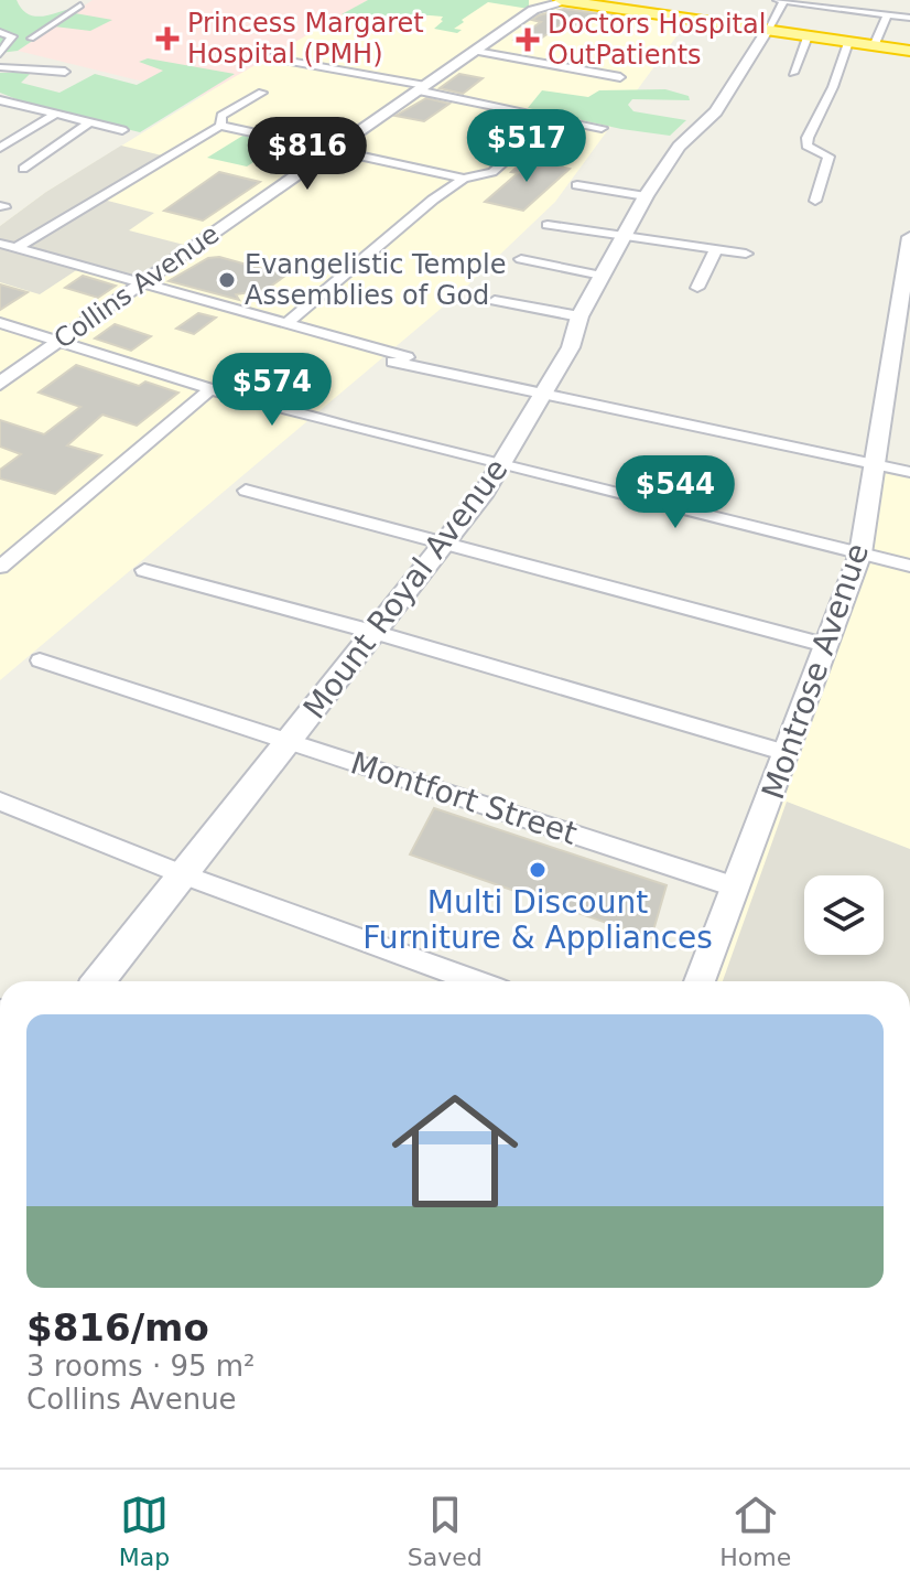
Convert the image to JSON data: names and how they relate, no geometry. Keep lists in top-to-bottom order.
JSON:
{
  "streets": {
    "street": [
      "Collins Avenue",
      "Mount Royal Avenue",
      "Montrose Avenue",
      "Montfort Street"
    ]
  },
  "crossings": [
    ["Mount Royal Avenue", "Montfort Street"],
    ["Montrose Avenue", "Montfort Street"]
  ],
  "places": {
    "health": ["Princess Margaret Hospital (PMH)", "Doctors Hospital OutPatients"],
    "other": ["Evangelistic Temple Assemblies of God", "Multi Discount Furniture & Appliances"]
  },
  "page": {
    "price": [
      "$517",
      "$816",
      "$574",
      "$544"
    ],
    "list": [
      {
        "name": "$816/mo",
        "note": "3 rooms · 95 m² · Collins Avenue"
      }
    ],
    "tabs": ["Map", "Saved", "Home"]
  }
}
